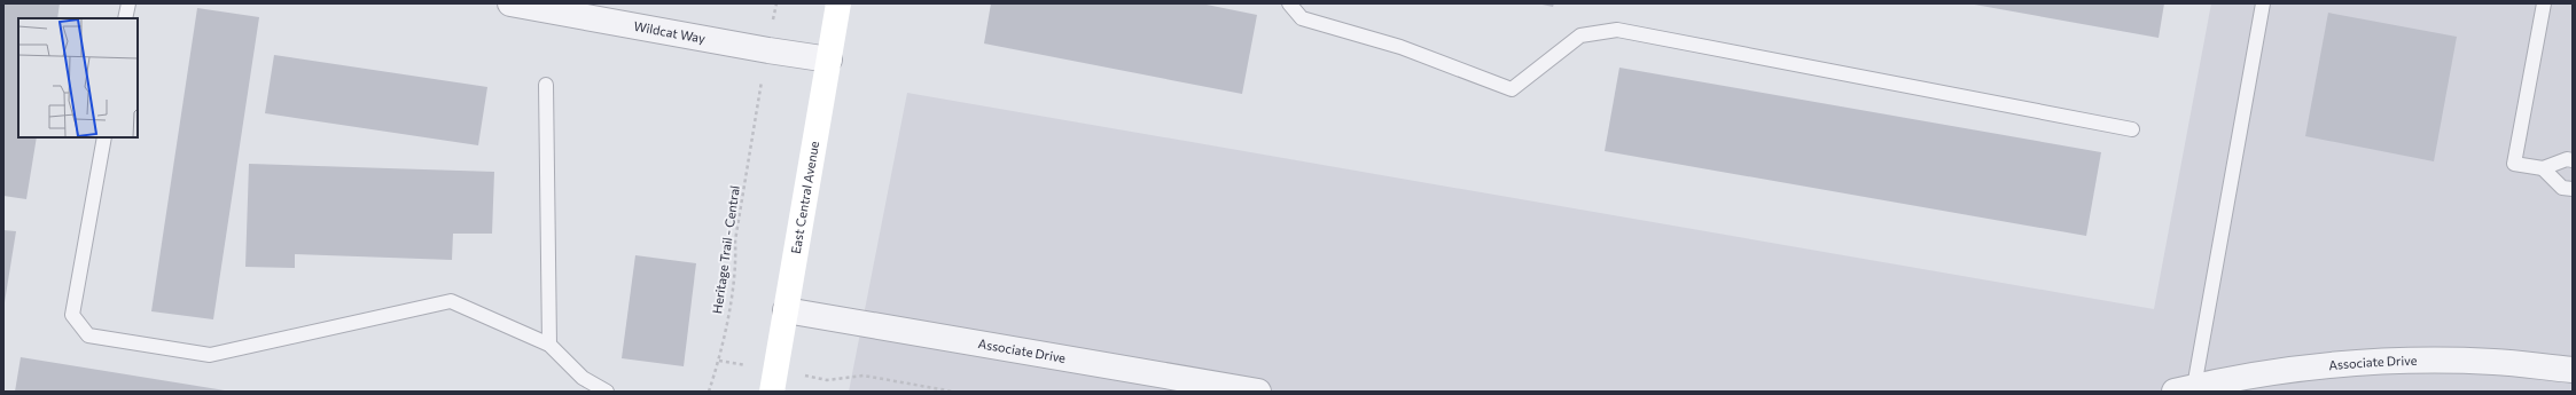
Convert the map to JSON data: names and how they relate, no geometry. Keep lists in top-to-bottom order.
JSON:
{
  "streets": {
    "main road": ["East Central Avenue"],
    "street": ["Wildcat Way", "Associate Drive"],
    "path": ["Heritage Trail - Central"]
  },
  "crossings": [
    ["Wildcat Way", "East Central Avenue"],
    ["East Central Avenue", "Associate Drive"]
  ]
}
